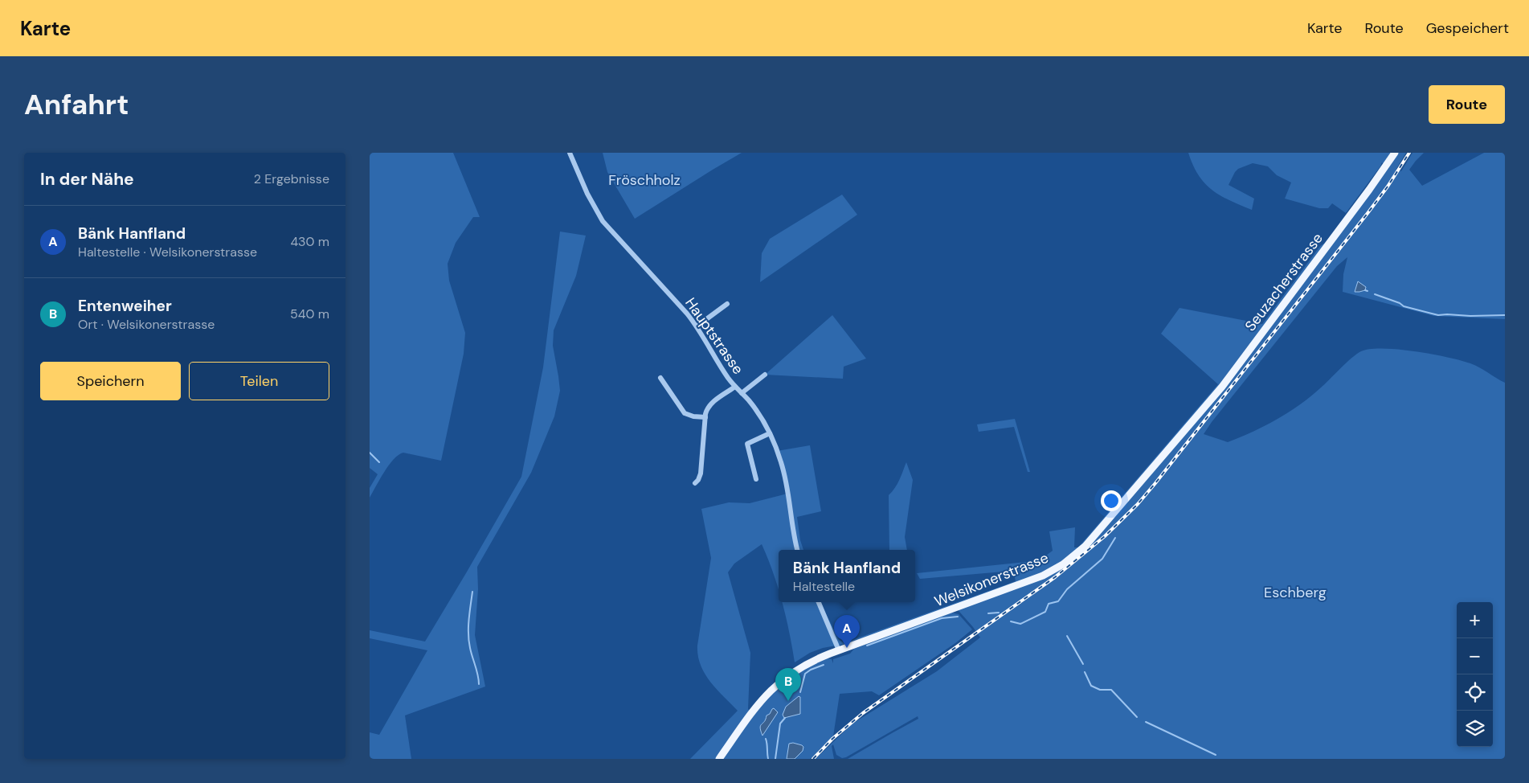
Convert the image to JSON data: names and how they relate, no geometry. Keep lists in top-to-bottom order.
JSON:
{
  "streets": {
    "main road": ["Seuzacherstrasse", "Welsikonerstrasse"],
    "street": ["Hauptstrasse"]
  },
  "crossings": [
    ["Seuzacherstrasse", "Welsikonerstrasse"]
  ],
  "parks": ["Fröschholz", "Eschberg"],
  "page": {
    "header": "Karte",
    "nav": ["Karte", "Route", "Gespeichert"],
    "buttons": [
      "Route",
      ["Speichern", "Teilen"]
    ],
    "title": "Anfahrt",
    "heading": ["In der Nähe", "2 Ergebnisse"],
    "list": [
      {
        "mark": "A",
        "name": "Bänk Hanfland",
        "note": "Haltestelle · Welsikonerstrasse",
        "value": "430 m"
      },
      {
        "mark": "B",
        "name": "Entenweiher",
        "note": "Ort · Welsikonerstrasse",
        "value": "540 m"
      }
    ],
    "popup": ["Bänk Hanfland", "Haltestelle"],
    "map_buttons": ["+", "−"],
    "pins": ["A", "B"]
  }
}
